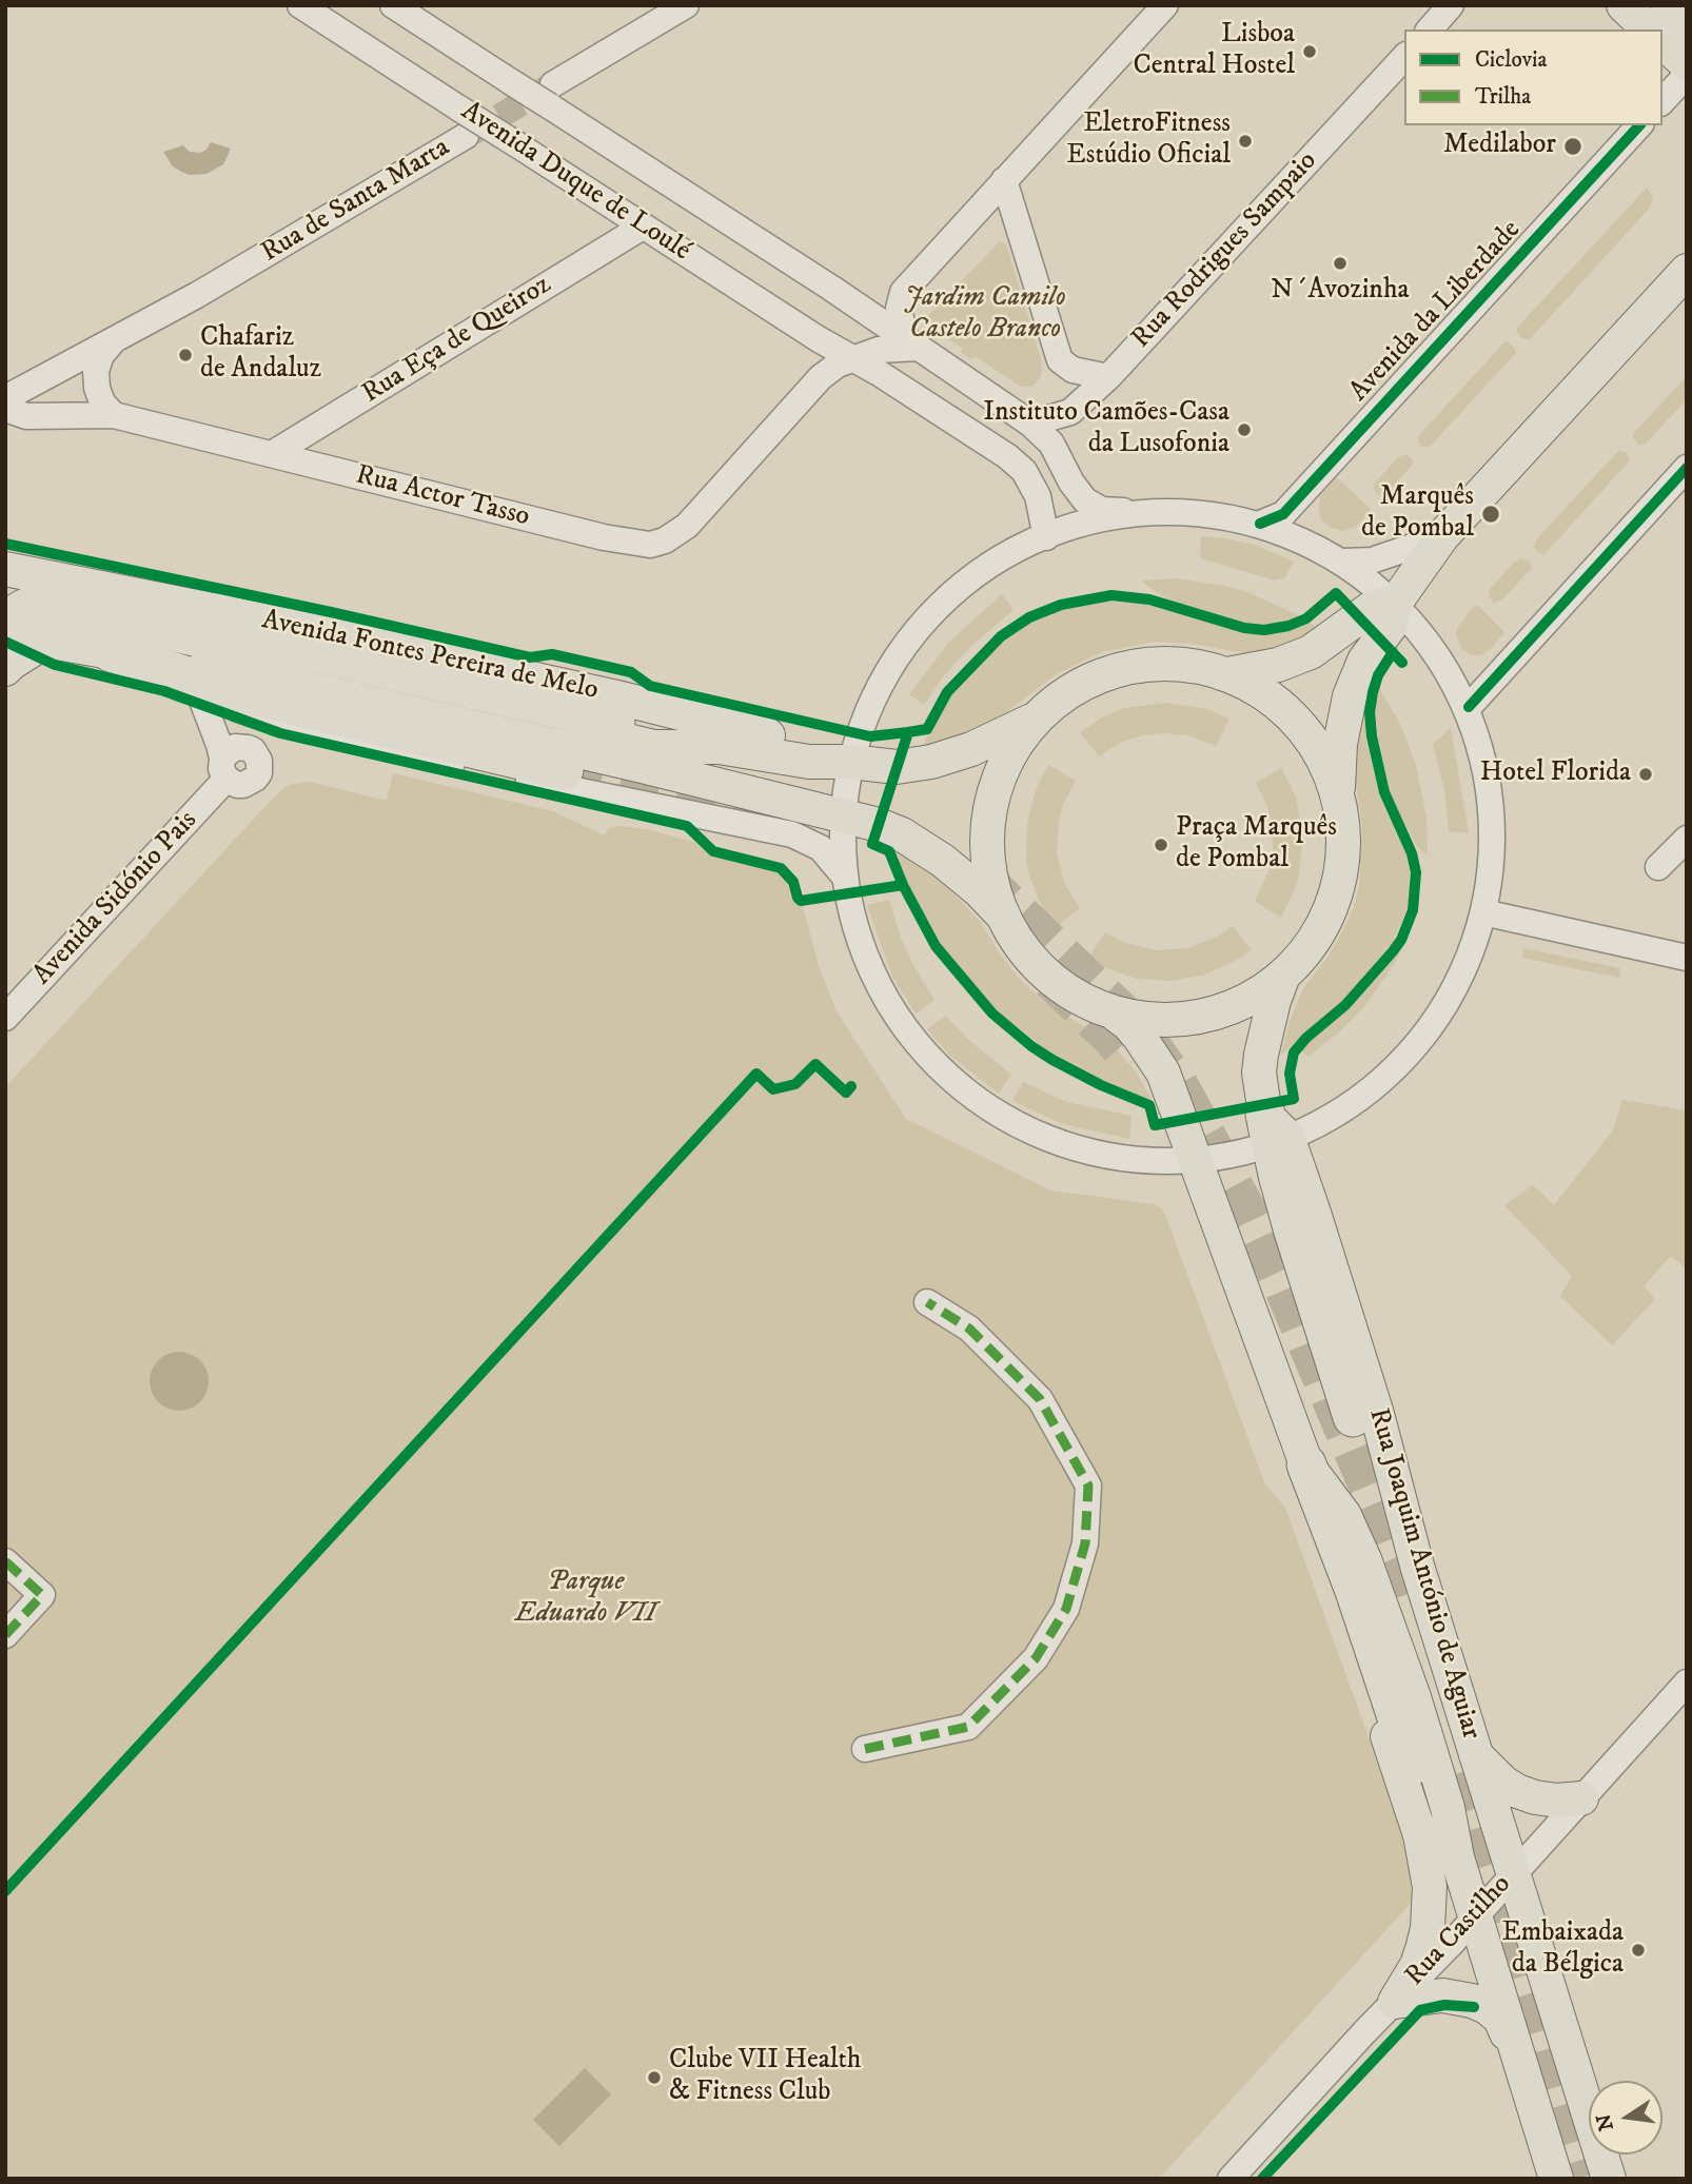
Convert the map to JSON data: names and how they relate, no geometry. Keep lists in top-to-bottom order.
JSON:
{
  "streets": {
    "highway": ["Avenida Fontes Pereira de Melo"],
    "main road": ["Rua Joaquim António de Aguiar"],
    "street": [
      "Avenida Duque de Loulé",
      "Rua de Santa Marta",
      "Rua Rodrigues Sampaio",
      "Avenida da Liberdade",
      "Rua Eça de Queiroz",
      "Rua Actor Tasso",
      "Avenida Sidónio Pais",
      "Rua Castilho"
    ]
  },
  "crossings": [
    ["Avenida Duque de Loulé", "Rua Rodrigues Sampaio"],
    ["Avenida Duque de Loulé", "Rua Eça de Queiroz"],
    ["Avenida Duque de Loulé", "Rua Actor Tasso"],
    ["Rua Eça de Queiroz", "Rua Actor Tasso"],
    ["Rua Joaquim António de Aguiar", "Rua Castilho"]
  ],
  "parks": ["Jardim Camilo Castelo Branco", "Parque Eduardo VII"],
  "places": [
    "Lisboa Central Hostel",
    "EletroFitness Estúdio Oficial",
    "Medilabor",
    "N´Avozinha",
    "Chafariz de Andaluz",
    "Instituto Camões-Casa da Lusofonia",
    "Marquês de Pombal",
    "Hotel Florida",
    "Praça Marquês de Pombal",
    "Embaixada da Bélgica",
    "Clube VII Health & Fitness Club"
  ],
  "legend": ["Ciclovia", "Trilha"],
  "north": "left"
}
